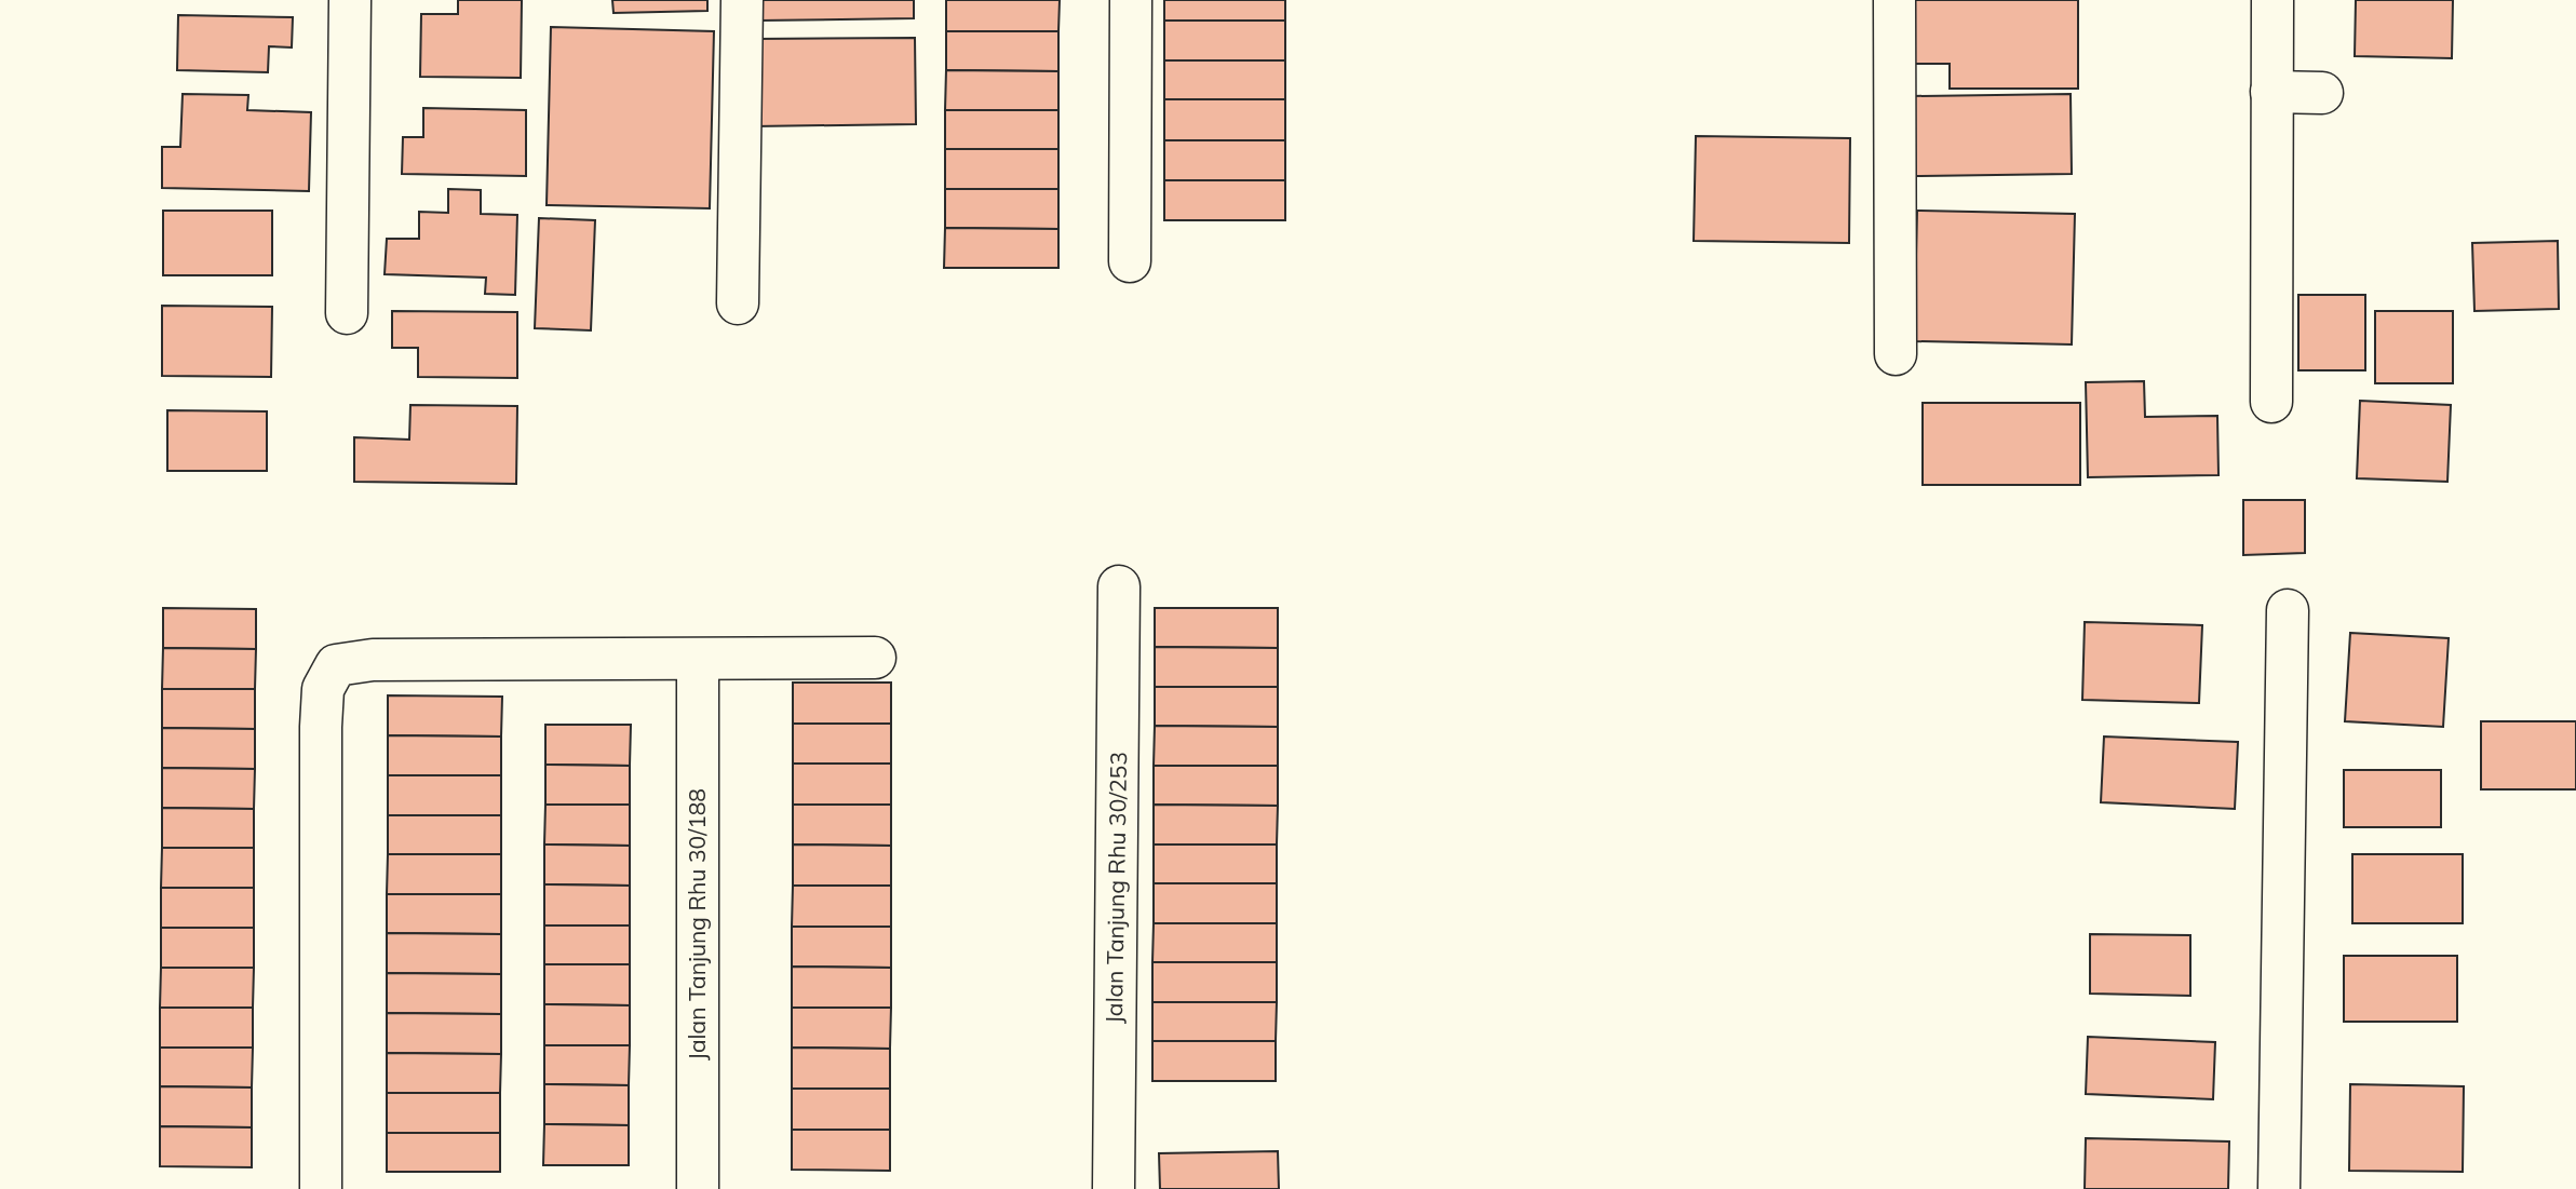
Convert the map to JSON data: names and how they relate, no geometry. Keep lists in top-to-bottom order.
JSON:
{
  "streets": {
    "street": ["Jalan Tanjung Rhu 30/253", "Jalan Tanjung Rhu 30/188"]
  }
}
